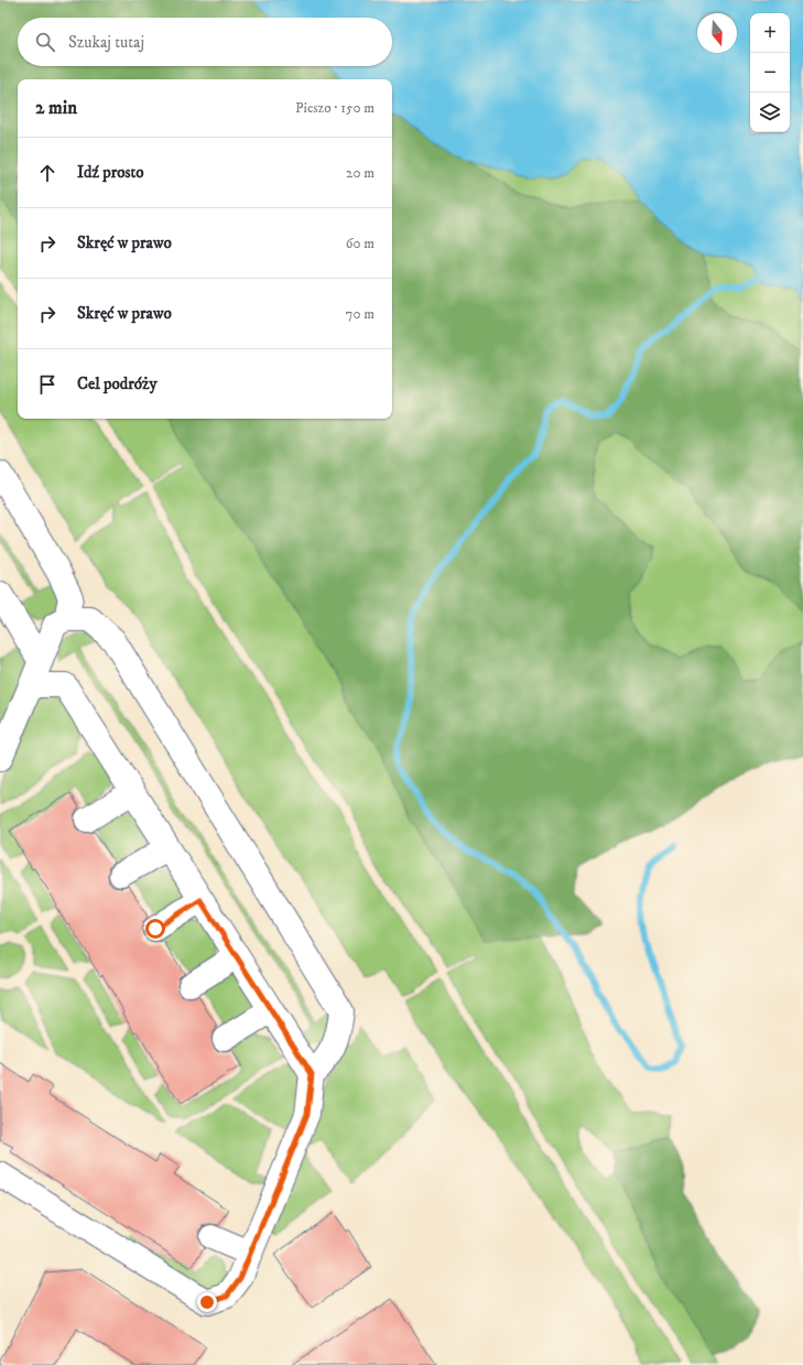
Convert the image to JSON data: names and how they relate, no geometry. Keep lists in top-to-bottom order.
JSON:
{
  "north": "bottom",
  "page": {
    "map_buttons": ["+", "−"],
    "search": "Szukaj tutaj",
    "heading": ["2 min", "Pieszo · 150 m"],
    "list": [
      ["Idź prosto", "20 m"],
      ["Skręć w prawo", "60 m"],
      ["Skręć w prawo", "70 m"],
      "Cel podróży"
    ]
  }
}
